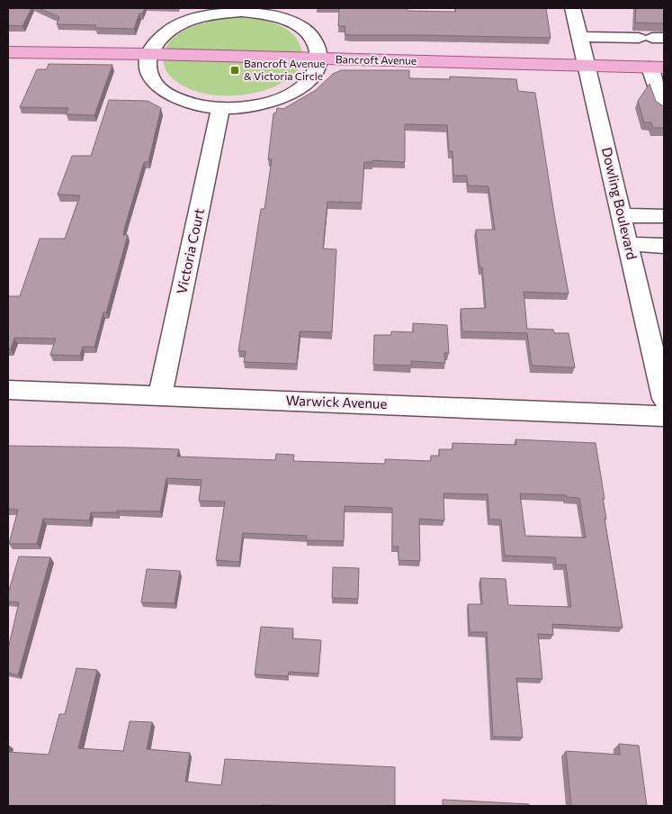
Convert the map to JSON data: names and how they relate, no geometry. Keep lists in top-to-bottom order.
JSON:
{
  "streets": {
    "main road": ["Bancroft Avenue"],
    "street": ["Dowling Boulevard", "Victoria Court", "Warwick Avenue"]
  },
  "crossings": [
    ["Bancroft Avenue", "Dowling Boulevard"],
    ["Victoria Court", "Warwick Avenue"]
  ],
  "places": {
    "transit": ["Bancroft Avenue & Victoria Circle"]
  }
}
